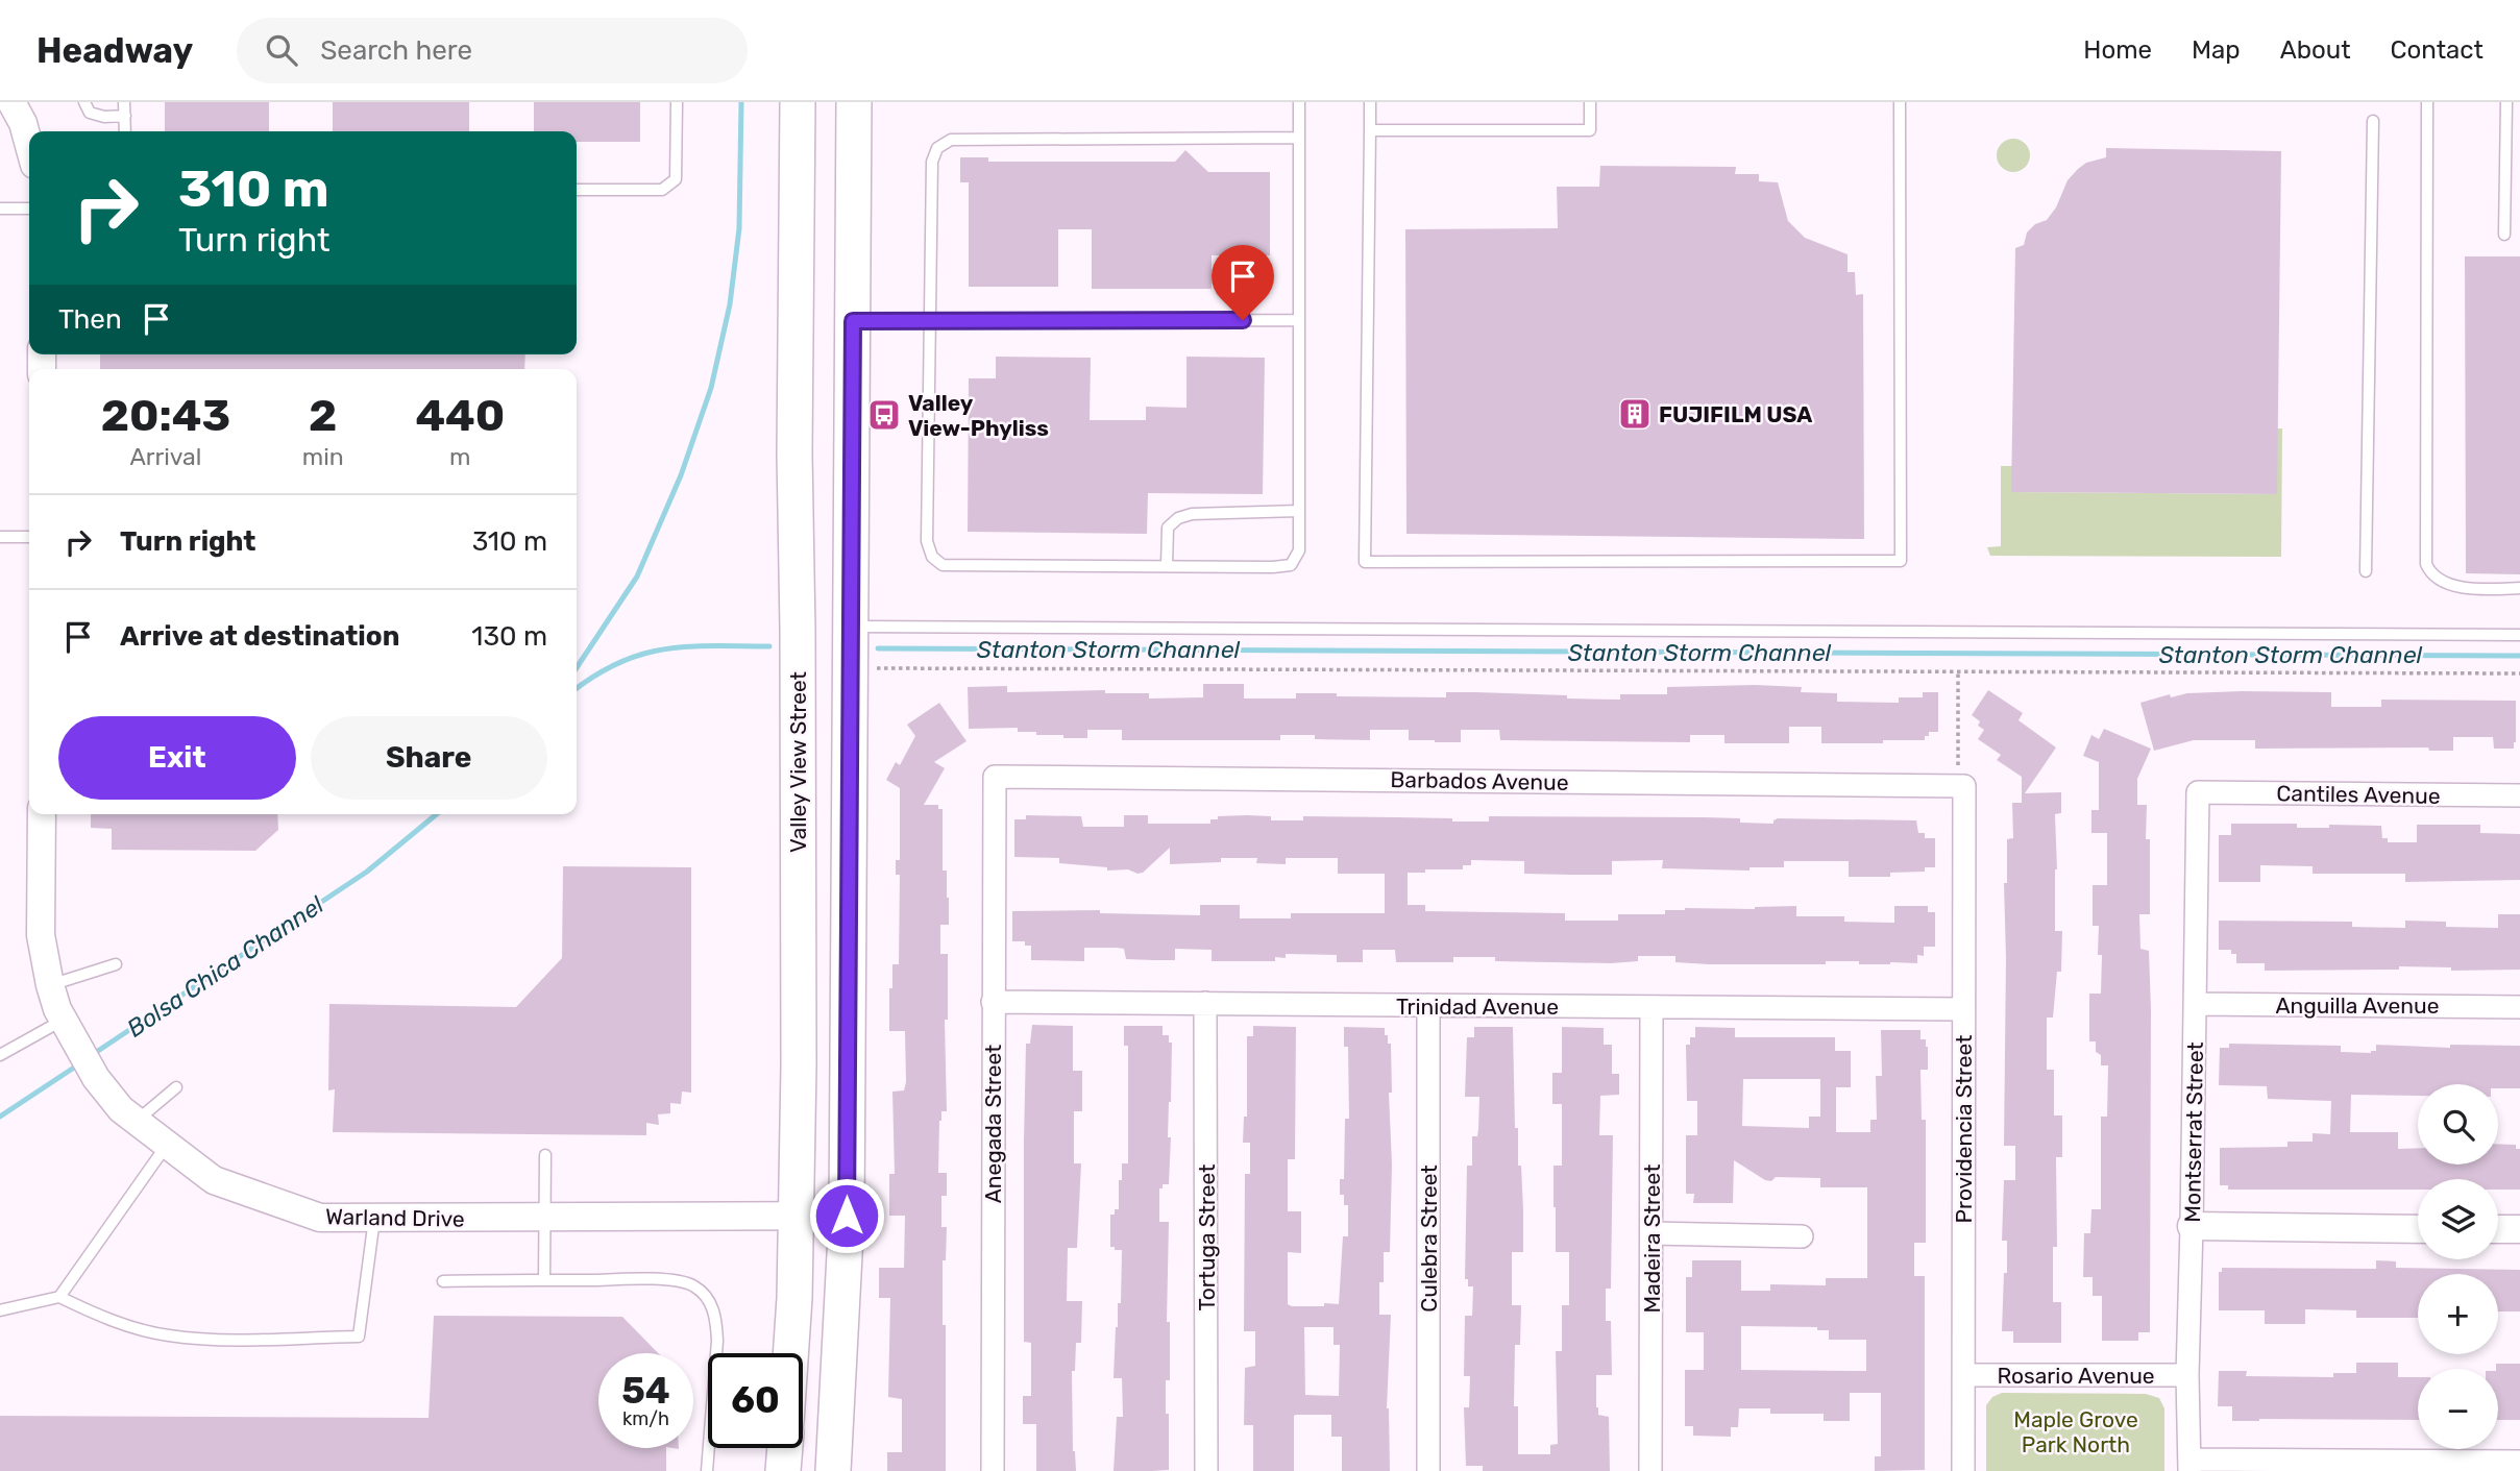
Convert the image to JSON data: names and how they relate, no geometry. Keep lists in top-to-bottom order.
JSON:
{
  "streets": {
    "main road": ["Valley View Street"],
    "street": [
      "Barbados Avenue",
      "Cantiles Avenue",
      "Anguilla Avenue",
      "Trinidad Avenue",
      "Anegada Street",
      "Providencia Street",
      "Montserrat Street",
      "Warland Drive",
      "Tortuga Street",
      "Culebra Street",
      "Madeira Street",
      "Rosario Avenue"
    ]
  },
  "crossings": [
    ["Valley View Street", "Warland Drive"],
    ["Barbados Avenue", "Anegada Street"],
    ["Barbados Avenue", "Providencia Street"],
    ["Cantiles Avenue", "Montserrat Street"],
    ["Anguilla Avenue", "Montserrat Street"],
    ["Trinidad Avenue", "Anegada Street"],
    ["Trinidad Avenue", "Providencia Street"],
    ["Trinidad Avenue", "Tortuga Street"],
    ["Trinidad Avenue", "Culebra Street"],
    ["Trinidad Avenue", "Madeira Street"],
    ["Providencia Street", "Rosario Avenue"],
    ["Montserrat Street", "Rosario Avenue"]
  ],
  "water": ["Stanton Storm Channel", "Bolsa Chica Channel"],
  "parks": ["Maple Grove Park North"],
  "places": {
    "building": ["FUJIFILM USA"],
    "bus stop": ["Valley View-Phyliss"]
  },
  "page": {
    "header": "Headway",
    "search": "Search here",
    "nav": [
      "Home",
      "Map",
      "About",
      "Contact"
    ],
    "turn": ["310 m", "Turn right"],
    "then": "Then",
    "eta": [
      "20:43",
      "Arrival",
      "2",
      "min",
      "440",
      "m"
    ],
    "list": [
      {
        "name": "Turn right",
        "value": "310 m"
      },
      {
        "name": "Arrive at destination",
        "value": "130 m"
      }
    ],
    "buttons": ["Exit", "Share"],
    "map_buttons": ["+", "−"],
    "speed": "54 km/h",
    "limit": "60"
  }
}
